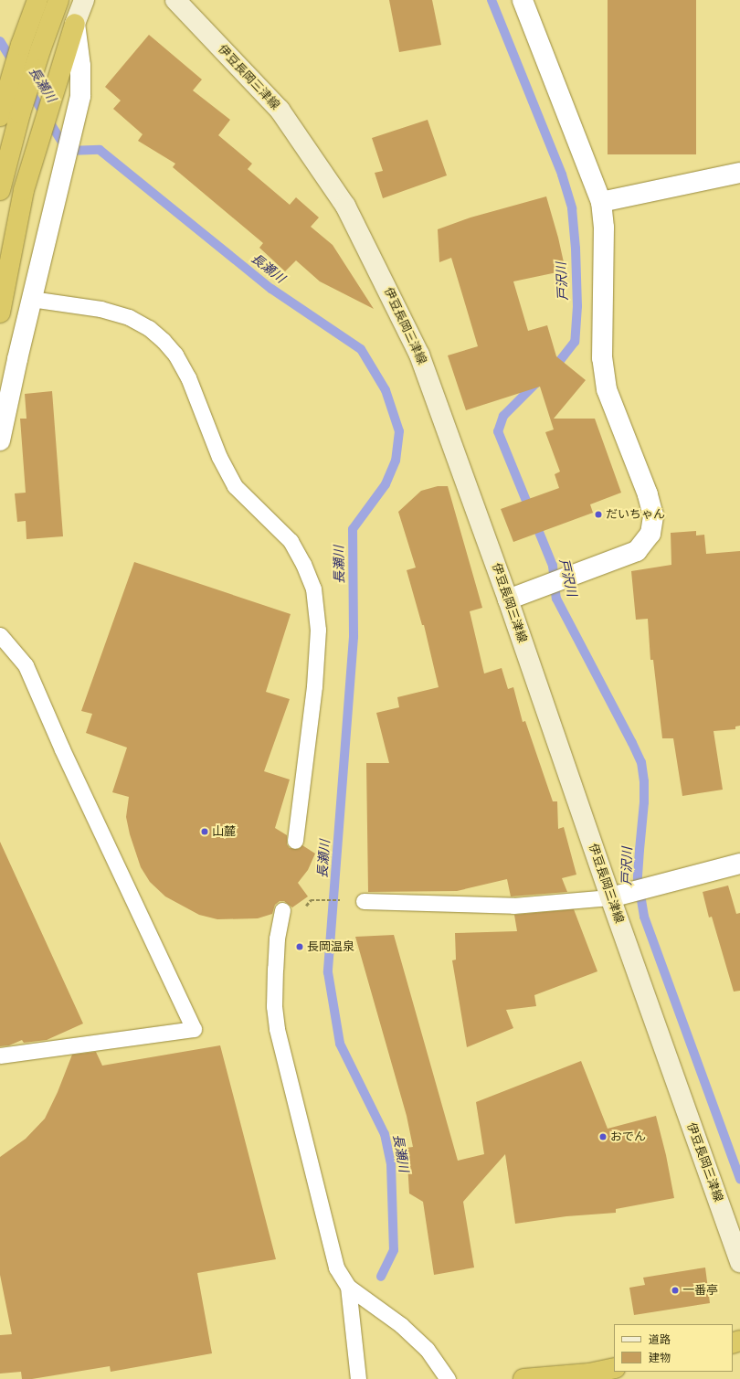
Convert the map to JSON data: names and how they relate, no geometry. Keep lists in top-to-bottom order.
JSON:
{
  "streets": {
    "main road": ["伊豆長岡三津線"]
  },
  "water": ["長瀬川", "戸沢川"],
  "places": [
    "だいちゃん",
    "山麓",
    "長岡温泉",
    "おでん",
    "一番亭"
  ],
  "legend": ["道路", "建物"]
}
